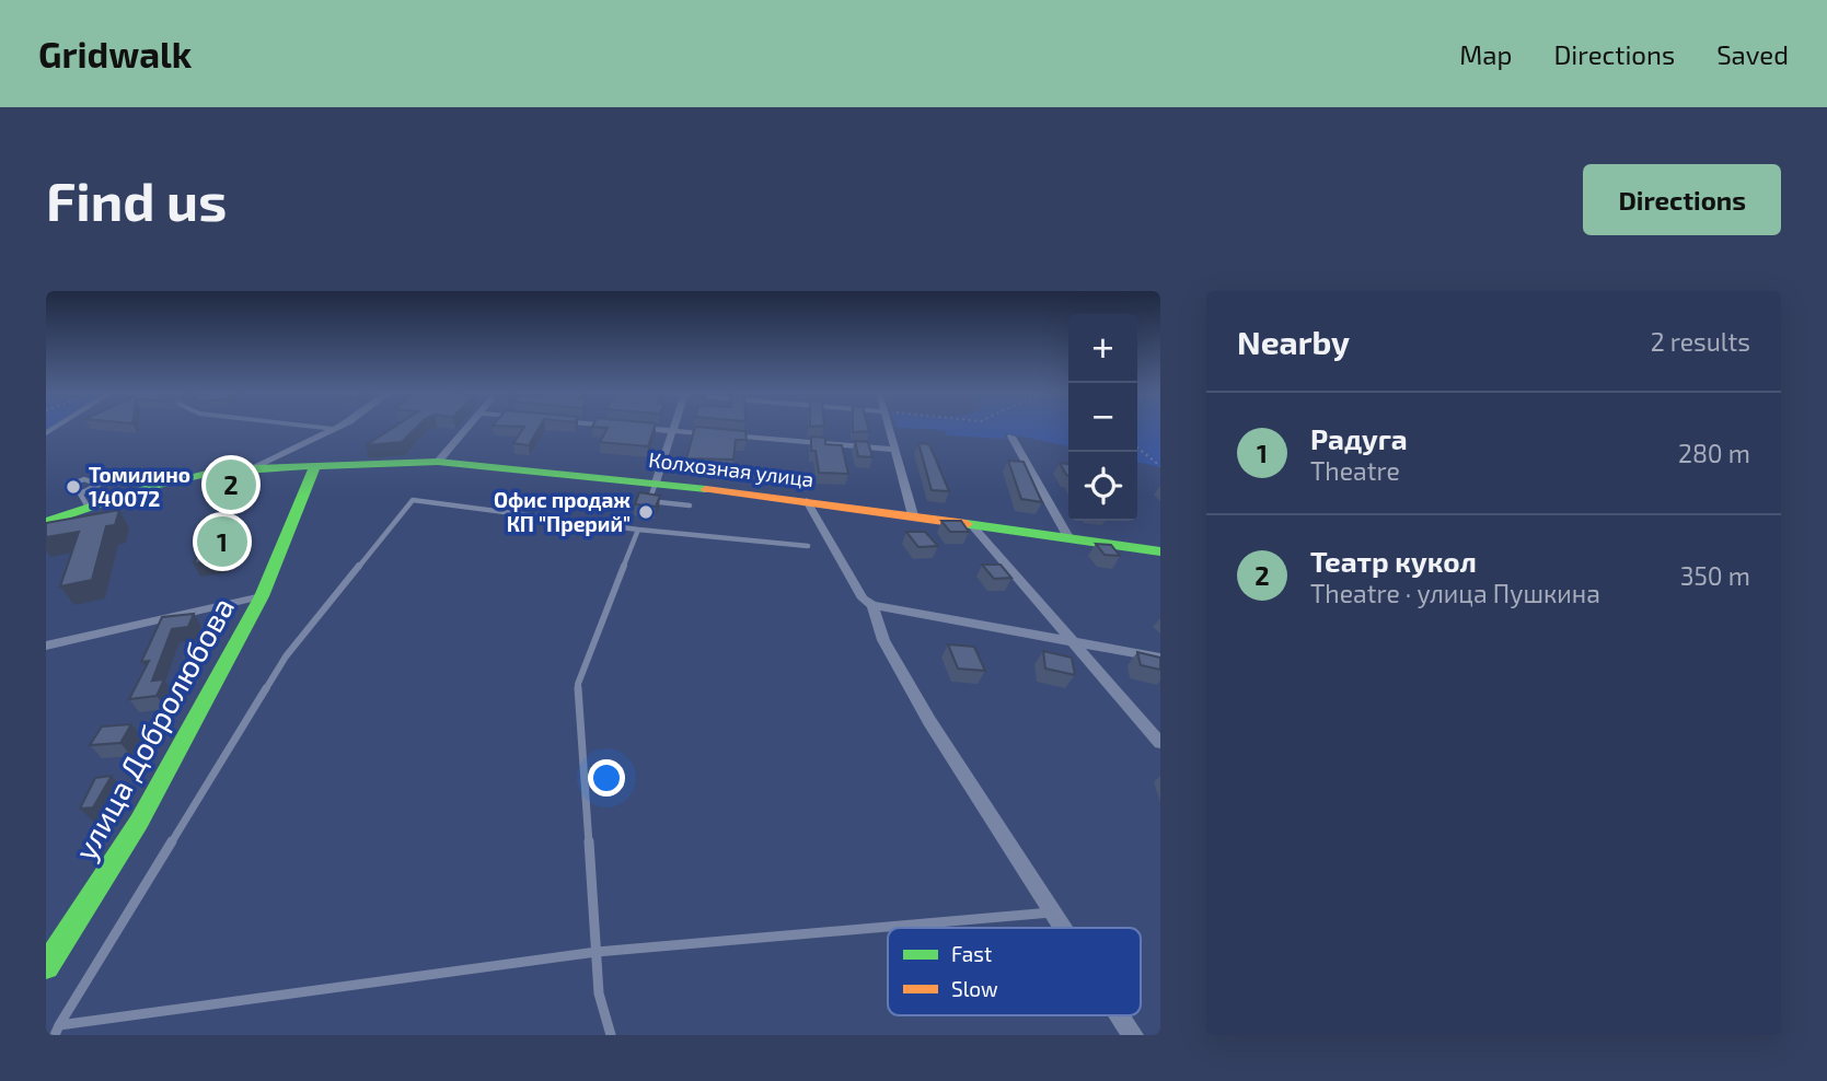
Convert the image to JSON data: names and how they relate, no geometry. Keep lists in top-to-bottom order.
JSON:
{
  "streets": {
    "main road": ["Колхозная улица", "улица Добролюбова"]
  },
  "crossings": [
    ["Колхозная улица", "улица Добролюбова"]
  ],
  "places": ["Томилино 140072", "Офис продаж КП \"Прерий\""],
  "legend": ["Fast", "Slow"],
  "page": {
    "header": "Gridwalk",
    "nav": ["Map", "Directions", "Saved"],
    "buttons": "Directions",
    "title": "Find us",
    "heading": ["Nearby", "2 results"],
    "map_buttons": ["+", "−"],
    "list": [
      {
        "mark": "1",
        "name": "Радуга",
        "note": "Theatre",
        "value": "280 m"
      },
      {
        "mark": "2",
        "name": "Театр кукол",
        "note": "Theatre · улица Пушкина",
        "value": "350 m"
      }
    ],
    "pins": ["2", "1"]
  }
}
